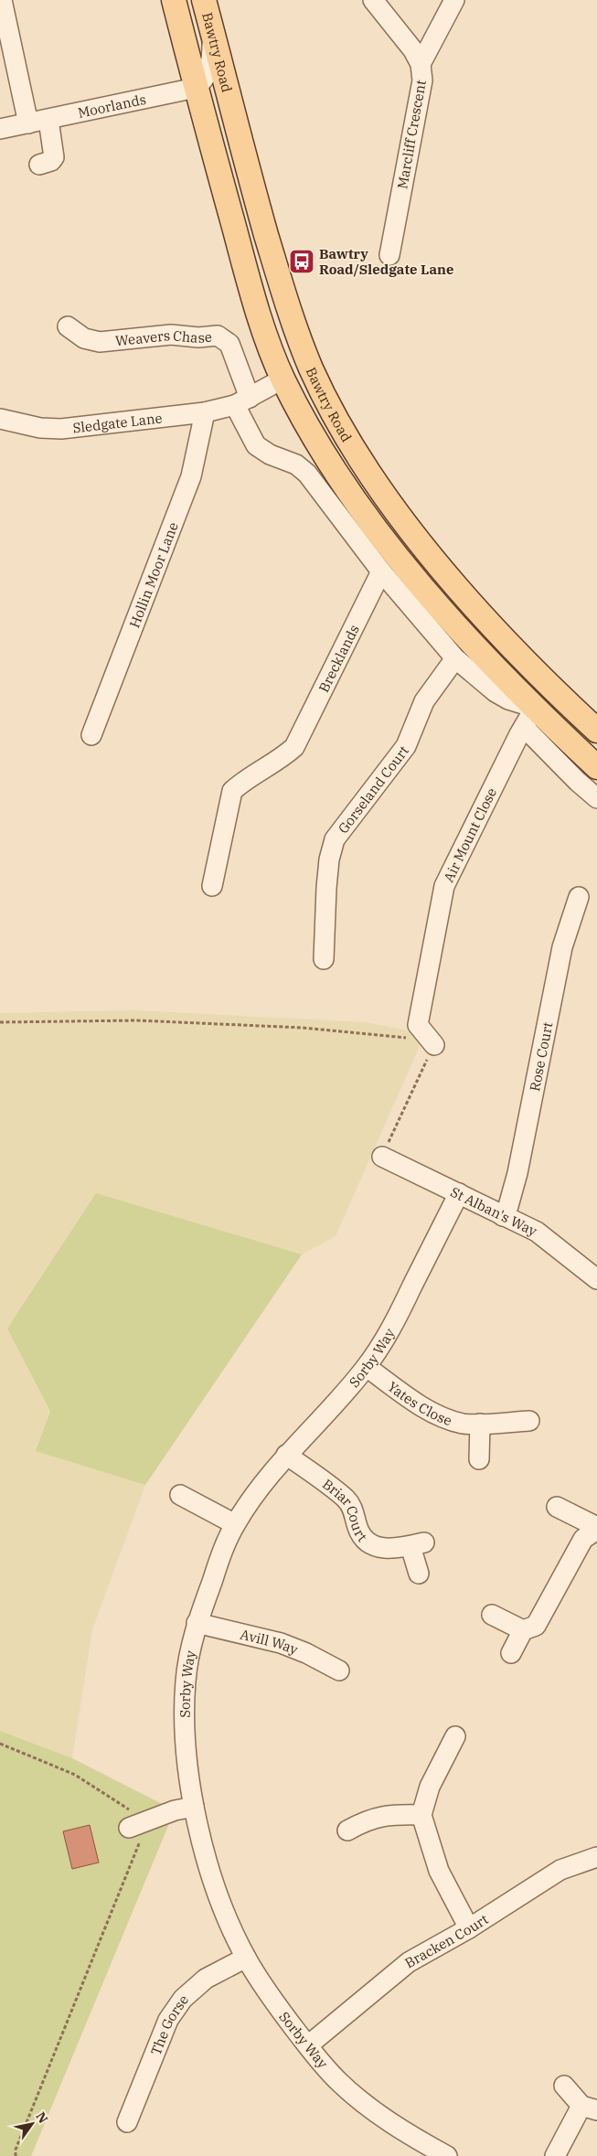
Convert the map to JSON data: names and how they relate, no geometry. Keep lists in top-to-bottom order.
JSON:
{
  "streets": {
    "main road": ["Bawtry Road"],
    "street": [
      "Moorlands",
      "Marcliff Crescent",
      "Weavers Chase",
      "Sledgate Lane",
      "Hollin Moor Lane",
      "Brecklands",
      "Gorseland Court",
      "Air Mount Close",
      "Rose Court",
      "St Alban's Way",
      "Sorby Way",
      "Yates Close",
      "Briar Court",
      "Avill Way",
      "Bracken Court",
      "The Gorse"
    ]
  },
  "crossings": [
    ["Weavers Chase", "Sledgate Lane"],
    ["Sledgate Lane", "Hollin Moor Lane"],
    ["Rose Court", "St Alban's Way"],
    ["St Alban's Way", "Sorby Way"],
    ["Sorby Way", "Yates Close"],
    ["Sorby Way", "Briar Court"],
    ["Sorby Way", "Avill Way"],
    ["Sorby Way", "Bracken Court"],
    ["Sorby Way", "The Gorse"]
  ],
  "places": {
    "bus stop": ["Bawtry Road/Sledgate Lane"]
  },
  "north": "top right"
}
